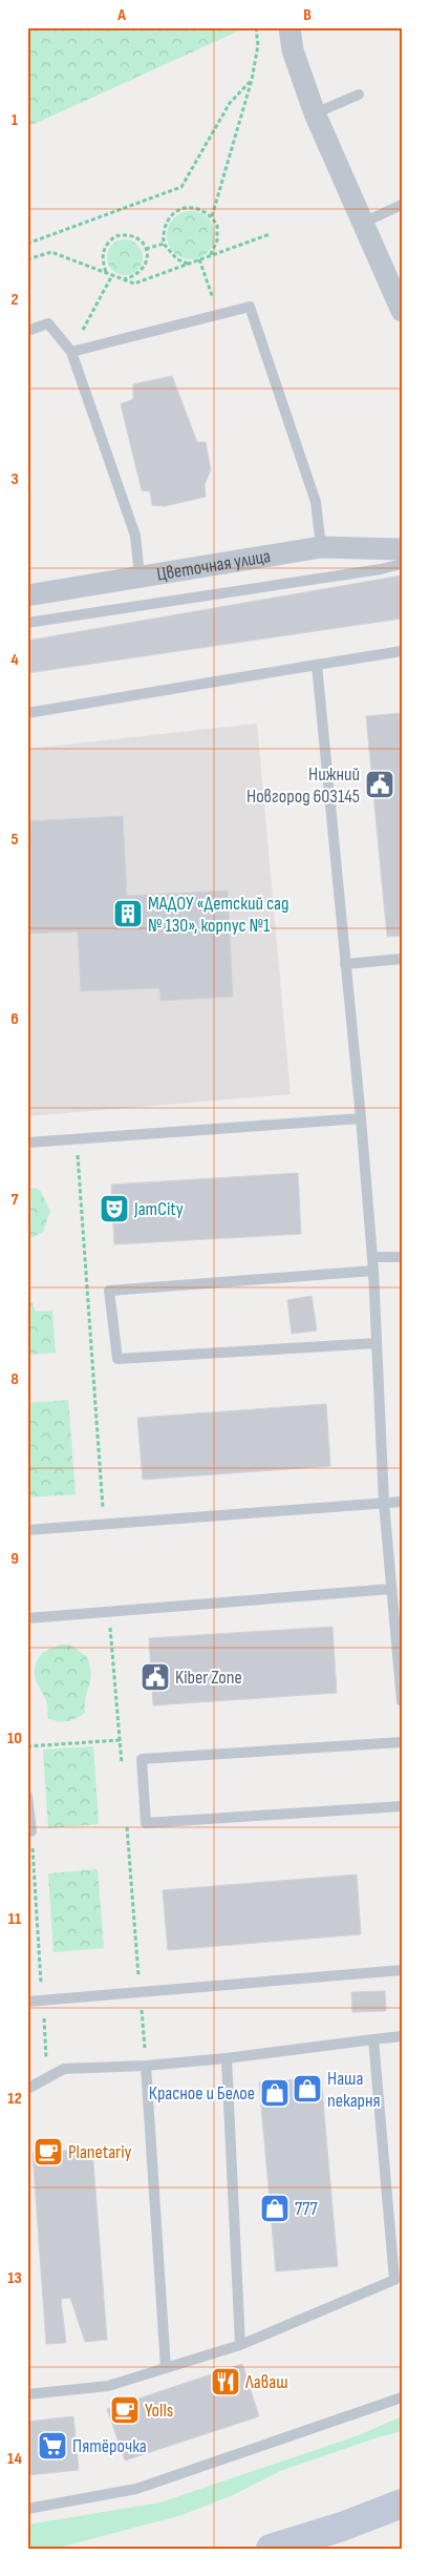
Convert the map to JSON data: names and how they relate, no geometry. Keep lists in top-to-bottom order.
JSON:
{
  "streets": {
    "street": ["Цветочная улица"]
  },
  "places": {
    "public building": ["Нижний Новгород 603145", "Kiber Zone"],
    "building": ["МАДОУ «Детский сад № 130», корпус №1"],
    "theatre": ["JamCity"],
    "shop": ["Наша пекарня", "Красное и Белое", "777"],
    "cafe": ["Planetariy", "Yolls"],
    "restaurant": ["Лаваш"],
    "supermarket": ["Пятёрочка"]
  },
  "grid": {
    "columns": ["A", "B"],
    "rows": [
      "1",
      "2",
      "3",
      "4",
      "5",
      "6",
      "7",
      "8",
      "9",
      "10",
      "11",
      "12",
      "13",
      "14"
    ]
  }
}
